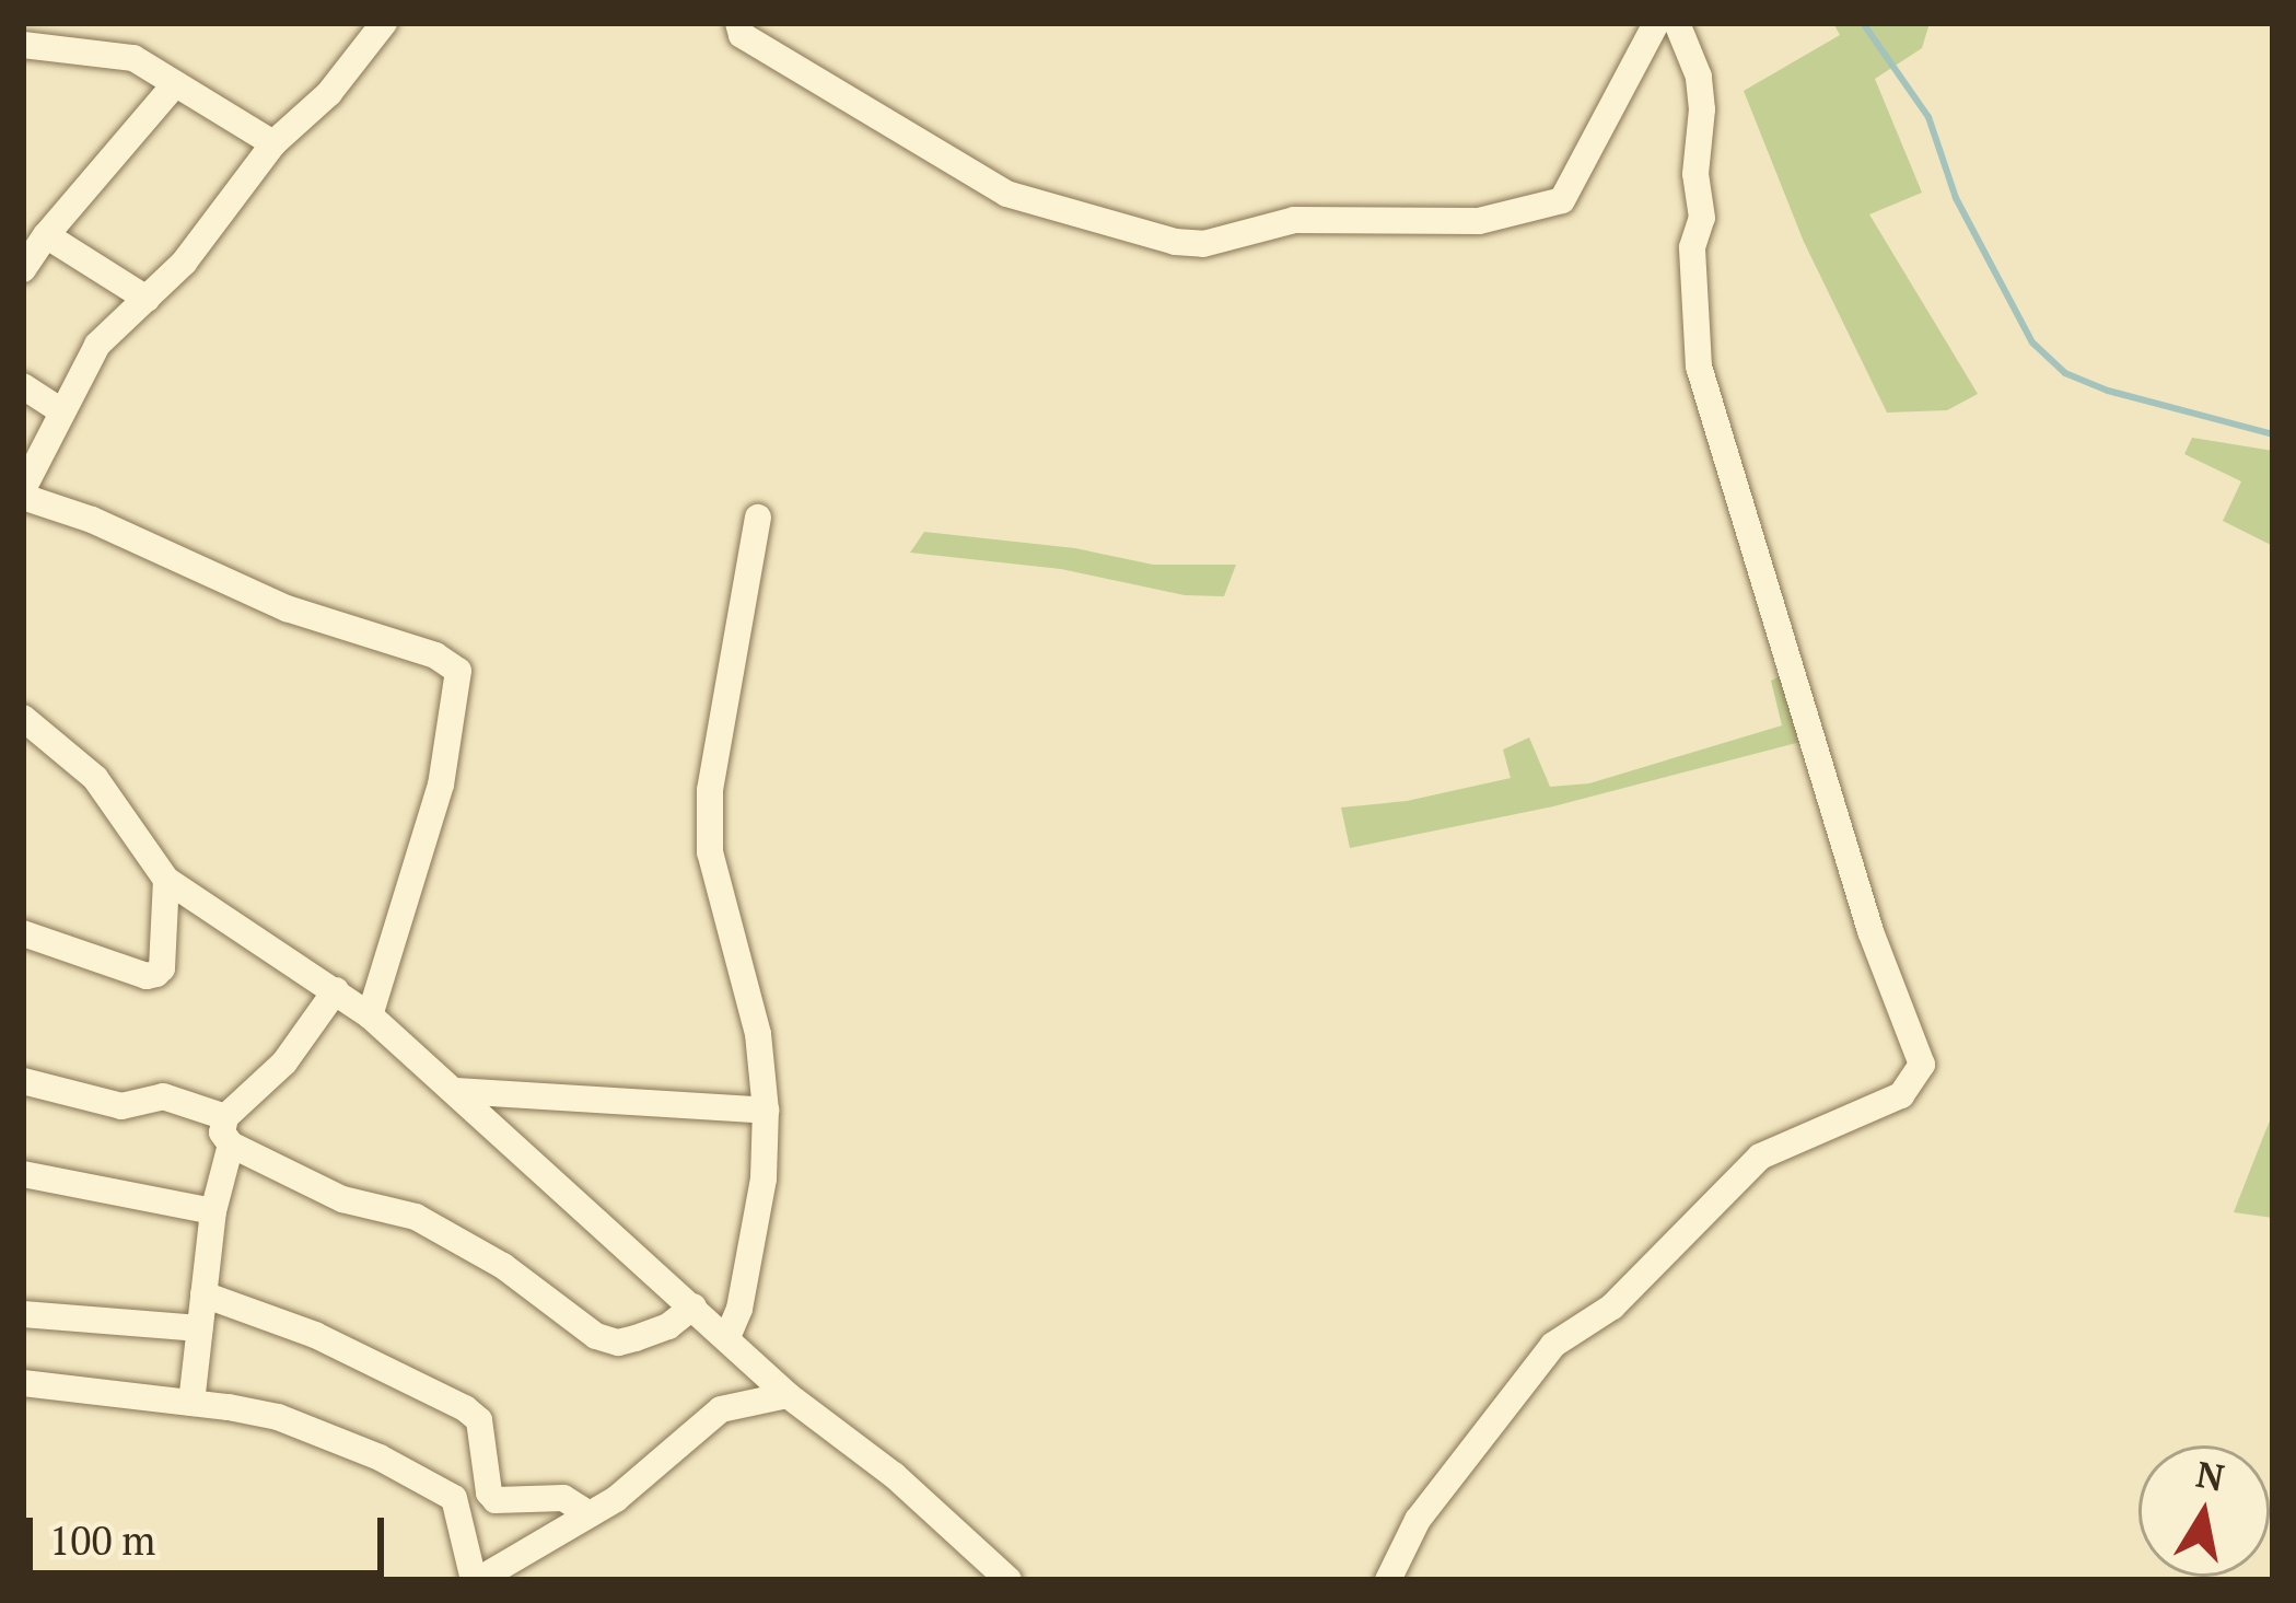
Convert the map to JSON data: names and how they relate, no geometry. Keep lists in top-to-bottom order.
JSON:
{
  "scale_bar": "100 m",
  "north": "top"
}
